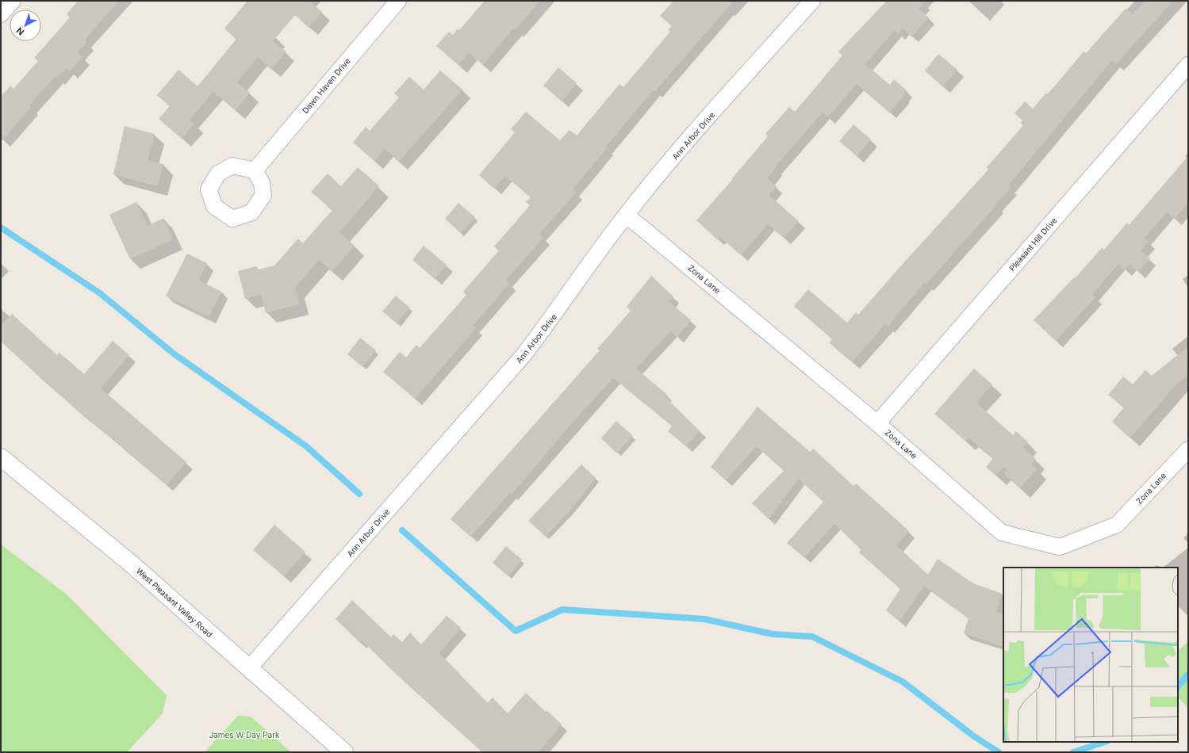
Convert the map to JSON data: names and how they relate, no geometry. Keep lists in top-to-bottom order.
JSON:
{
  "streets": {
    "main road": ["West Pleasant Valley Road"],
    "street": [
      "Dawn Haven Drive",
      "Ann Arbor Drive",
      "Pleasant Hill Drive",
      "Zona Lane"
    ]
  },
  "crossings": [
    ["Ann Arbor Drive", "Zona Lane"],
    ["Ann Arbor Drive", "West Pleasant Valley Road"],
    ["Pleasant Hill Drive", "Zona Lane"]
  ],
  "parks": ["James W Day Park"],
  "north": "bottom left"
}
